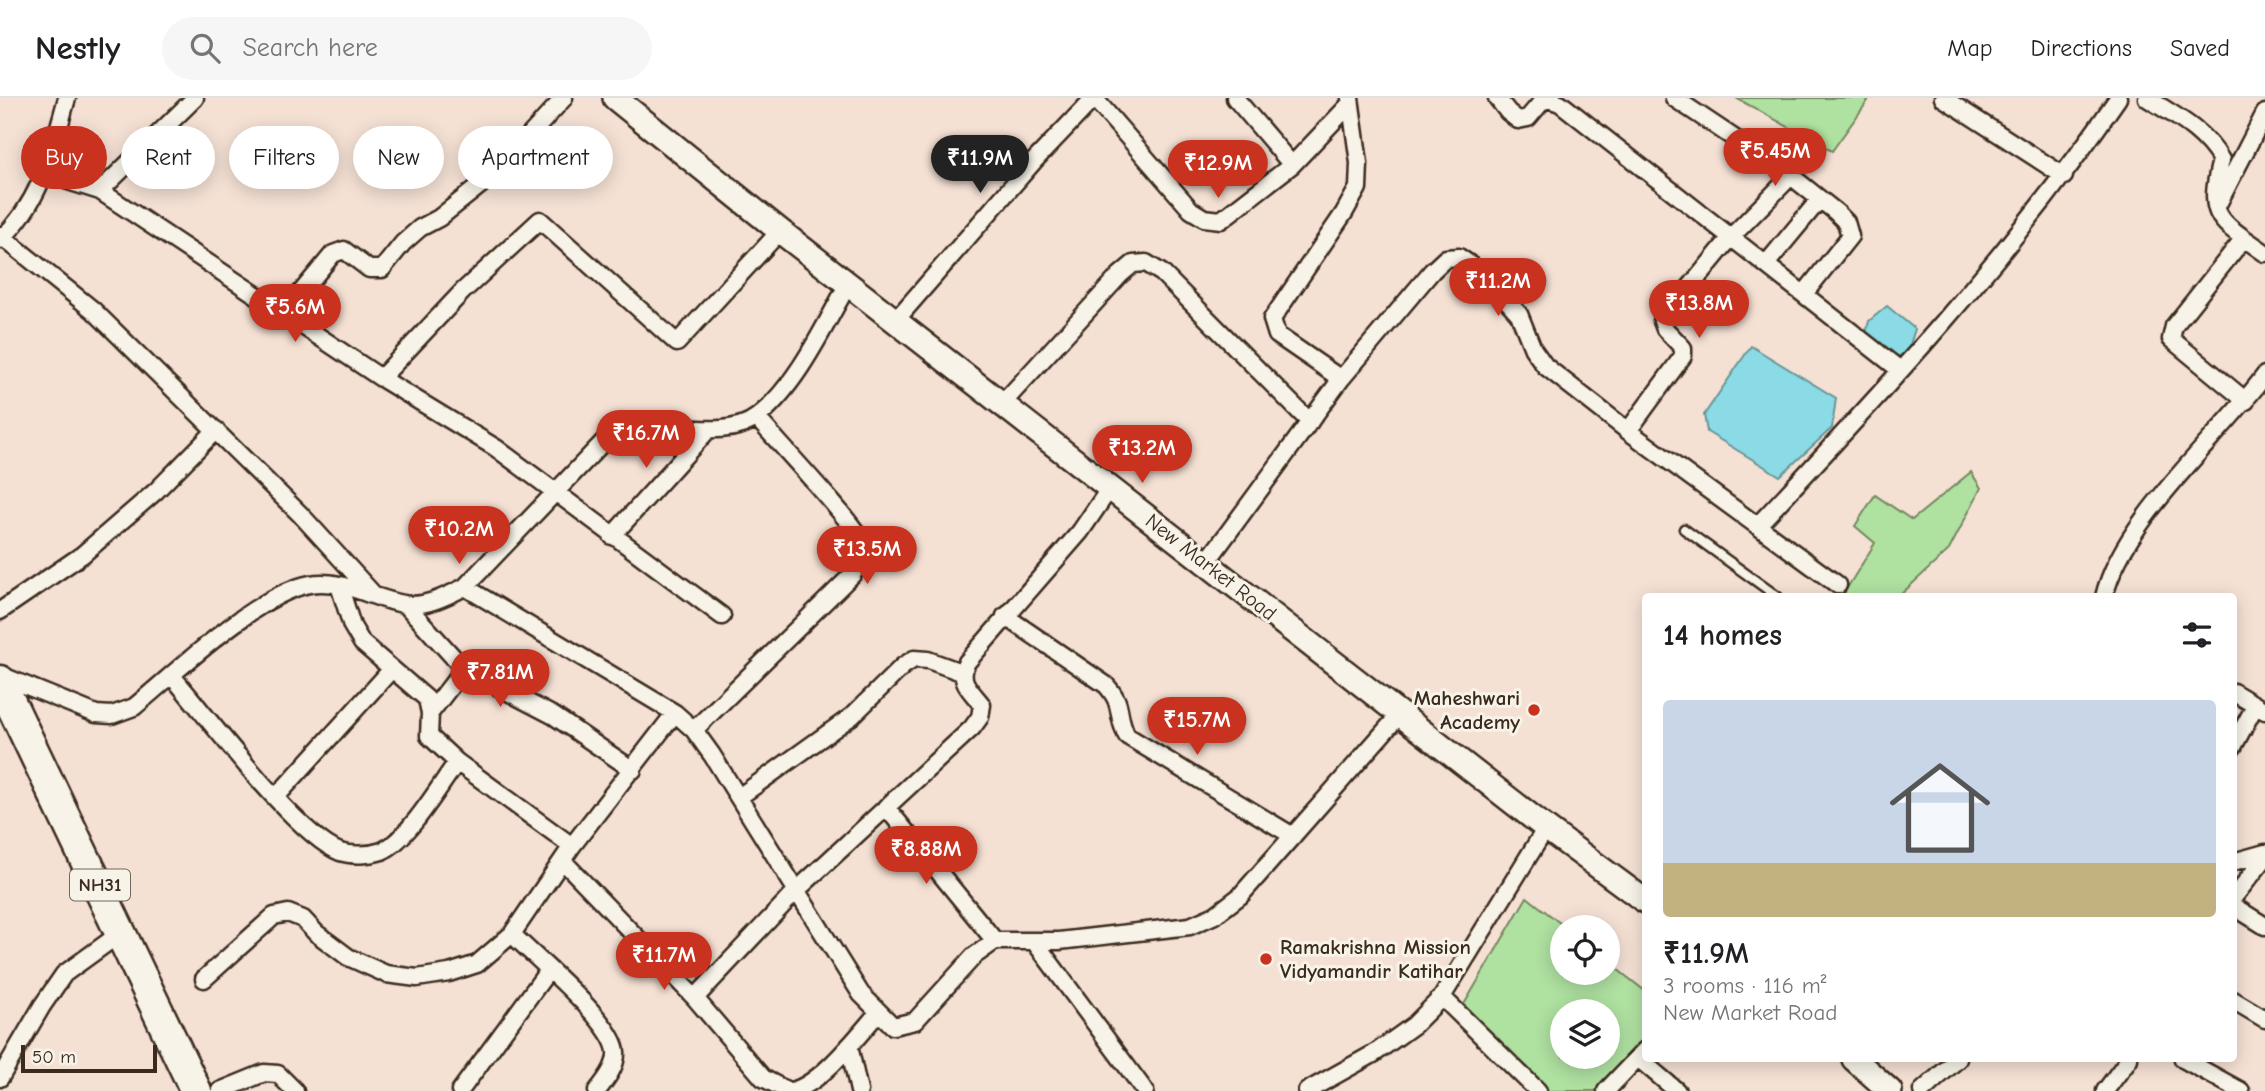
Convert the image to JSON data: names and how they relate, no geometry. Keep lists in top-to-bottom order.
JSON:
{
  "streets": {
    "highway": ["NH31"],
    "street": ["New Market Road"]
  },
  "places": ["Maheshwari Academy", "Ramakrishna Mission Vidyamandir Katihar"],
  "scale_bar": "50 m",
  "page": {
    "header": "Nestly",
    "search": "Search here",
    "nav": ["Map", "Directions", "Saved"],
    "chip": [
      "Buy",
      "Rent",
      "Filters",
      "New",
      "Apartment"
    ],
    "price": [
      "₹5.45M",
      "₹11.9M",
      "₹12.9M",
      "₹11.2M",
      "₹13.8M",
      "₹5.6M",
      "₹16.7M",
      "₹13.2M",
      "₹10.2M",
      "₹13.5M",
      "₹7.81M",
      "₹15.7M",
      "₹8.88M",
      "₹11.7M"
    ],
    "heading": "14 homes",
    "list": [
      {
        "name": "₹11.9M",
        "note": "3 rooms · 116 m² · New Market Road"
      }
    ],
    "scale": "50 m"
  }
}
